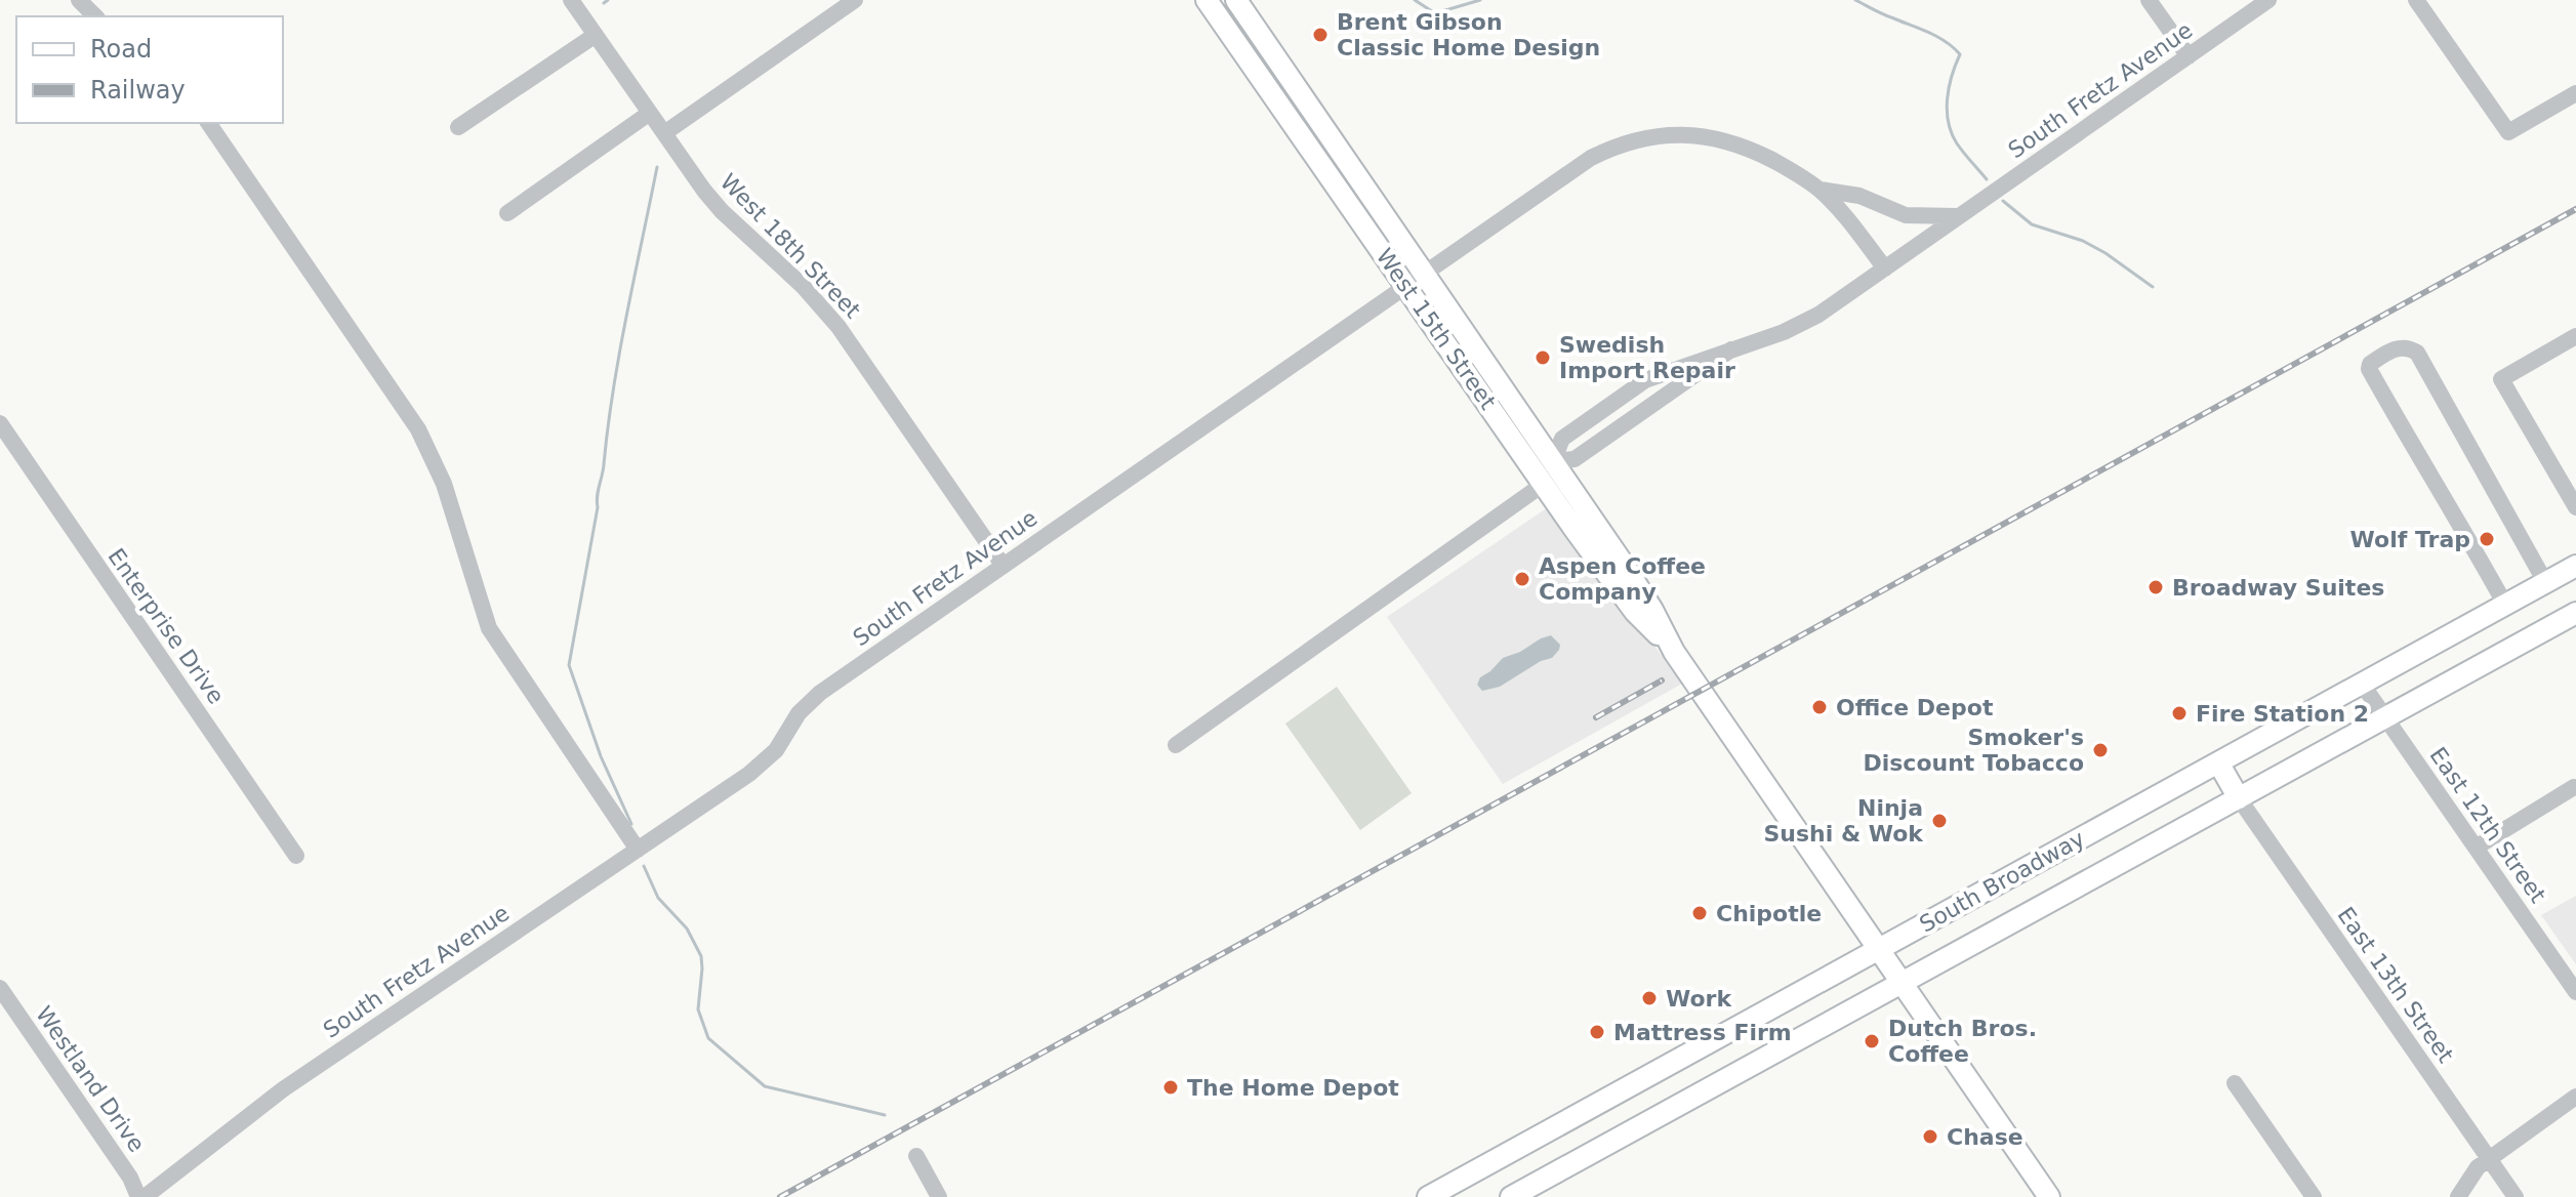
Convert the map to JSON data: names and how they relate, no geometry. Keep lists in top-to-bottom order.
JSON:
{
  "streets": {
    "main road": ["West 15th Street", "South Broadway"],
    "street": [
      "South Fretz Avenue",
      "West 18th Street",
      "Enterprise Drive",
      "East 12th Street",
      "East 13th Street",
      "Westland Drive"
    ]
  },
  "crossings": [
    ["South Fretz Avenue", "West 18th Street"],
    ["South Fretz Avenue", "West 15th Street"],
    ["West 15th Street", "South Broadway"],
    ["East 12th Street", "South Broadway"],
    ["South Broadway", "East 13th Street"]
  ],
  "places": [
    "Brent Gibson Classic Home Design",
    "Swedish Import Repair",
    "Wolf Trap",
    "Aspen Coffee Company",
    "Broadway Suites",
    "Office Depot",
    "Fire Station 2",
    "Smoker's Discount Tobacco",
    "Ninja Sushi & Wok",
    "Chipotle",
    "Work",
    "Mattress Firm",
    "Dutch Bros. Coffee",
    "The Home Depot",
    "Chase"
  ],
  "legend": ["Road", "Railway"]
}
